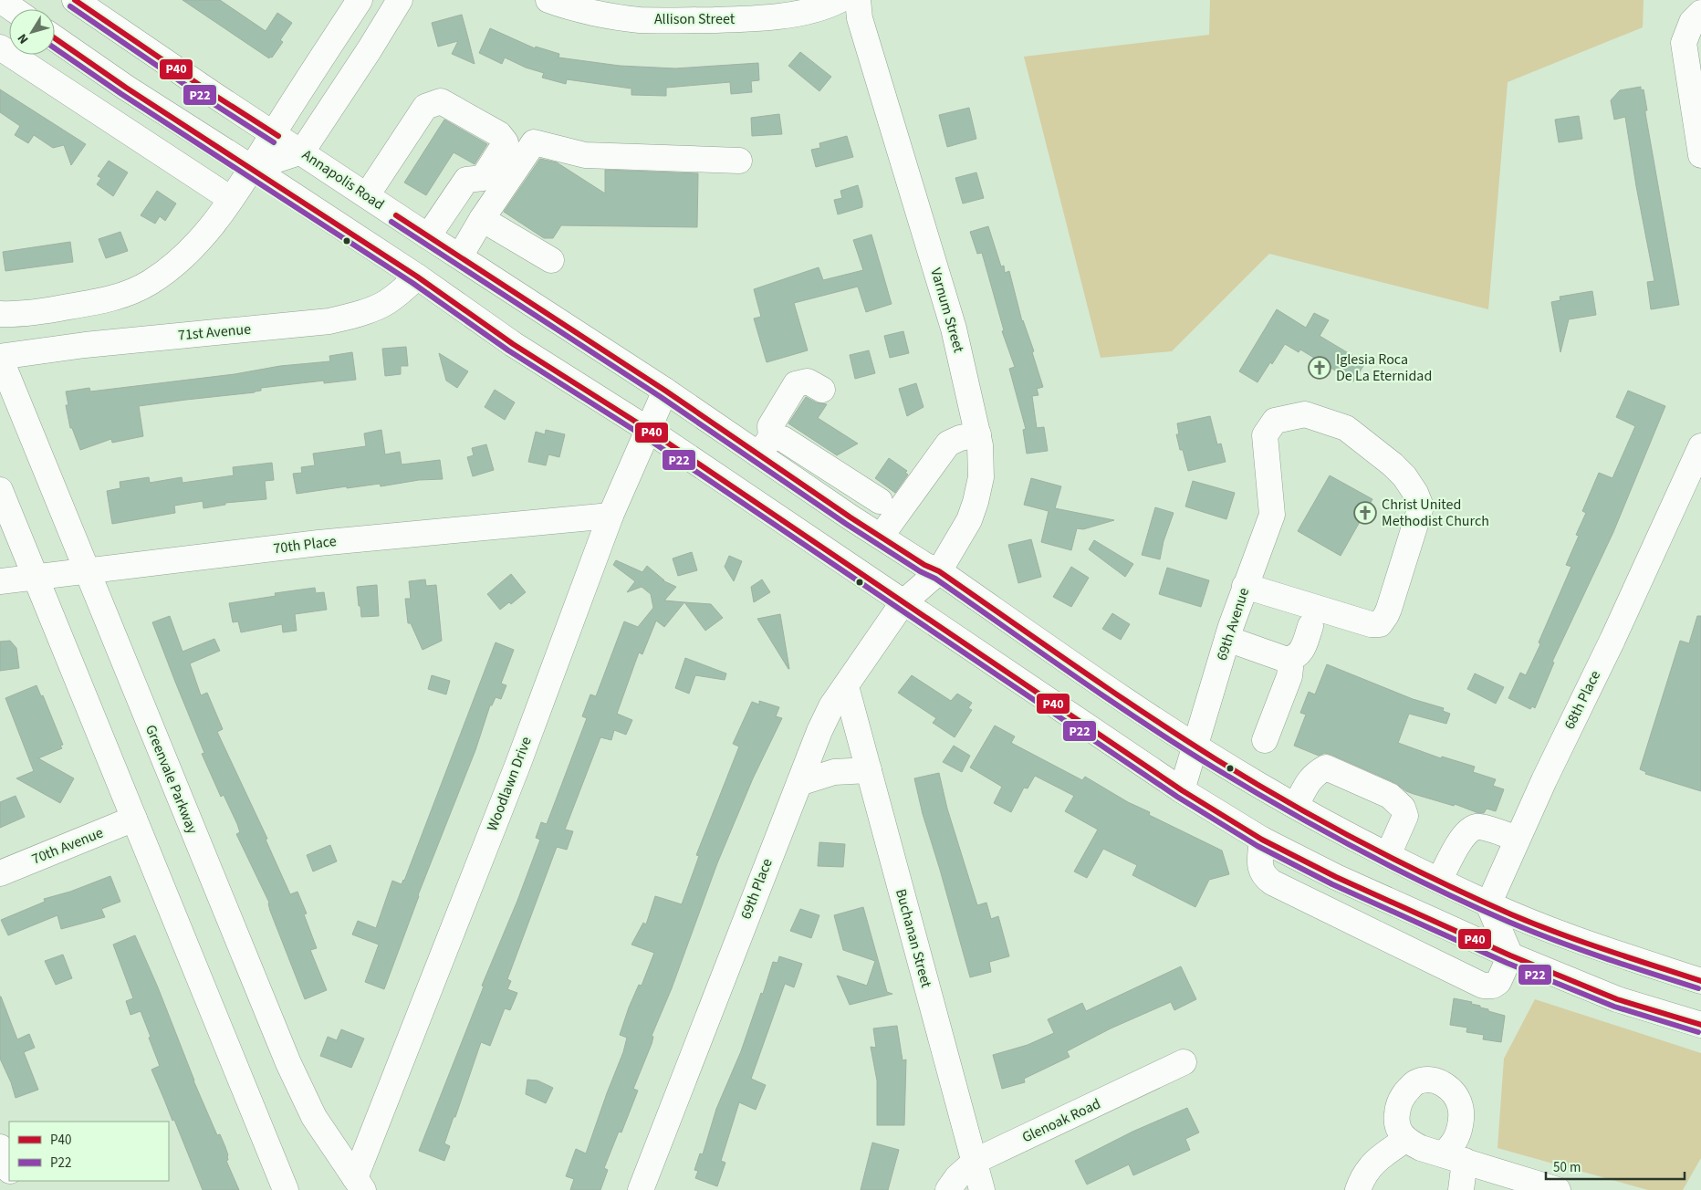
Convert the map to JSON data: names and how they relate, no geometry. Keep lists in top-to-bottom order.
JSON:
{
  "streets": {
    "street": [
      "Allison Street",
      "Annapolis Road",
      "Varnum Street",
      "71st Avenue",
      "70th Place",
      "69th Avenue",
      "68th Place",
      "Greenvale Parkway",
      "Woodlawn Drive",
      "70th Avenue",
      "69th Place",
      "Buchanan Street",
      "Glenoak Road"
    ]
  },
  "crossings": [
    ["Annapolis Road", "Varnum Street"],
    ["Annapolis Road", "69th Avenue"],
    ["Annapolis Road", "68th Place"],
    ["Annapolis Road", "Woodlawn Drive"],
    ["Varnum Street", "69th Place"],
    ["71st Avenue", "Greenvale Parkway"],
    ["70th Place", "Greenvale Parkway"],
    ["70th Place", "Woodlawn Drive"],
    ["Greenvale Parkway", "Woodlawn Drive"],
    ["69th Place", "Buchanan Street"],
    ["Buchanan Street", "Glenoak Road"]
  ],
  "places": {
    "church": ["Iglesia Roca De La Eternidad", "Christ United Methodist Church"]
  },
  "lines": ["transit line P40", "transit line P22"],
  "legend": ["P40", "P22"],
  "scale_bar": "50 m",
  "north": "bottom left"
}
